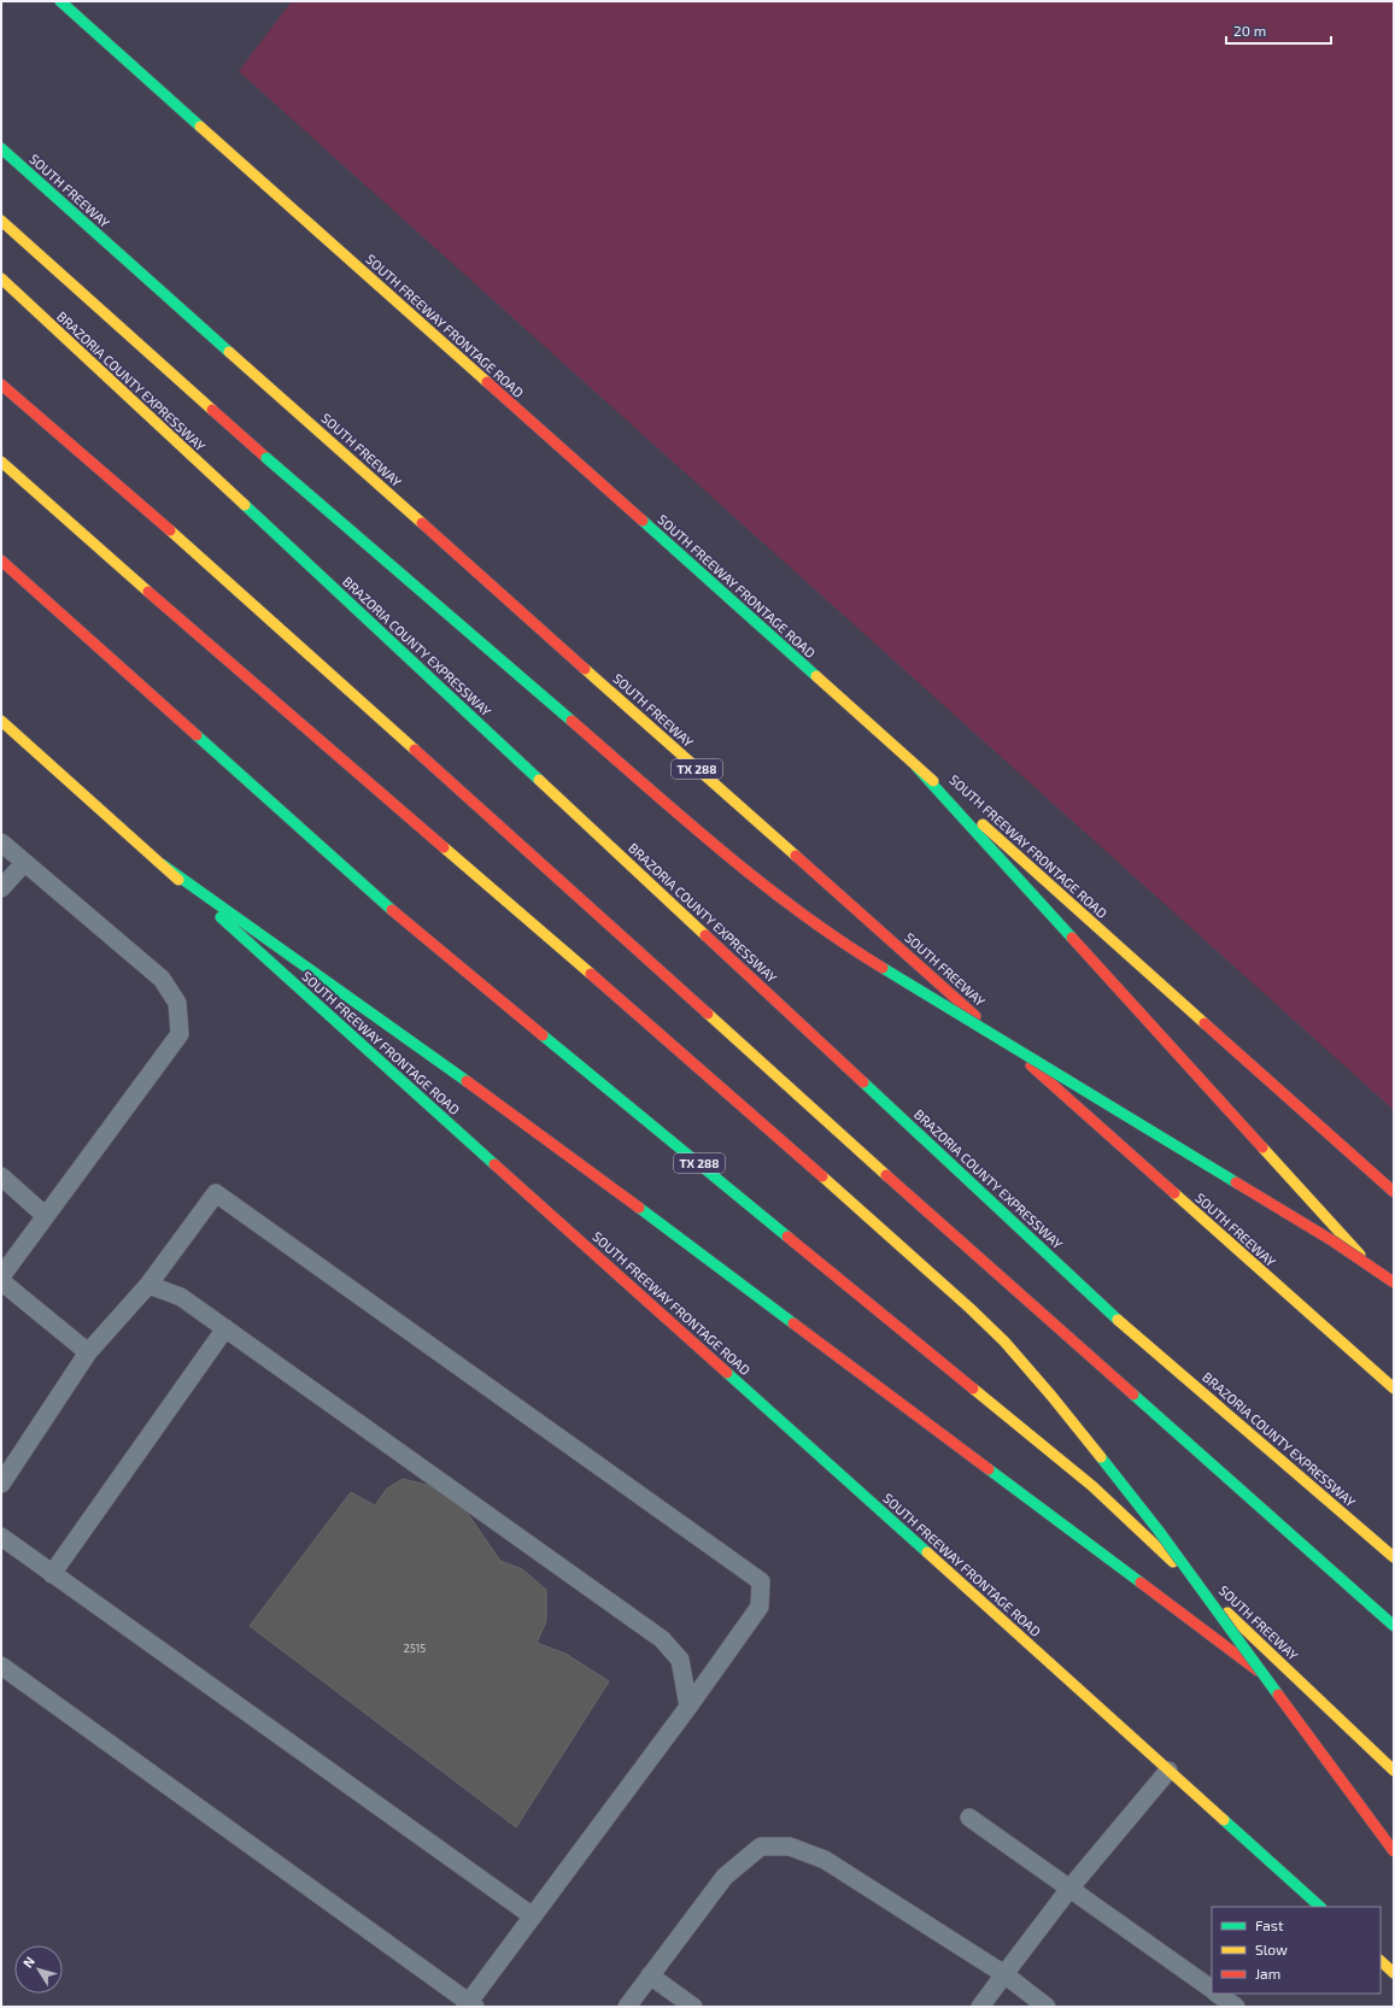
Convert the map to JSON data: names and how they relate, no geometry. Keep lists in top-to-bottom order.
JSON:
{
  "streets": {
    "main road": [
      "SOUTH FREEWAY",
      "SOUTH FREEWAY FRONTAGE ROAD",
      "BRAZORIA COUNTY EXPRESSWAY",
      "TX 288"
    ]
  },
  "house_numbers": ["2515"],
  "legend": ["Fast", "Slow", "Jam"],
  "scale_bar": "20 m",
  "north": "top left"
}
